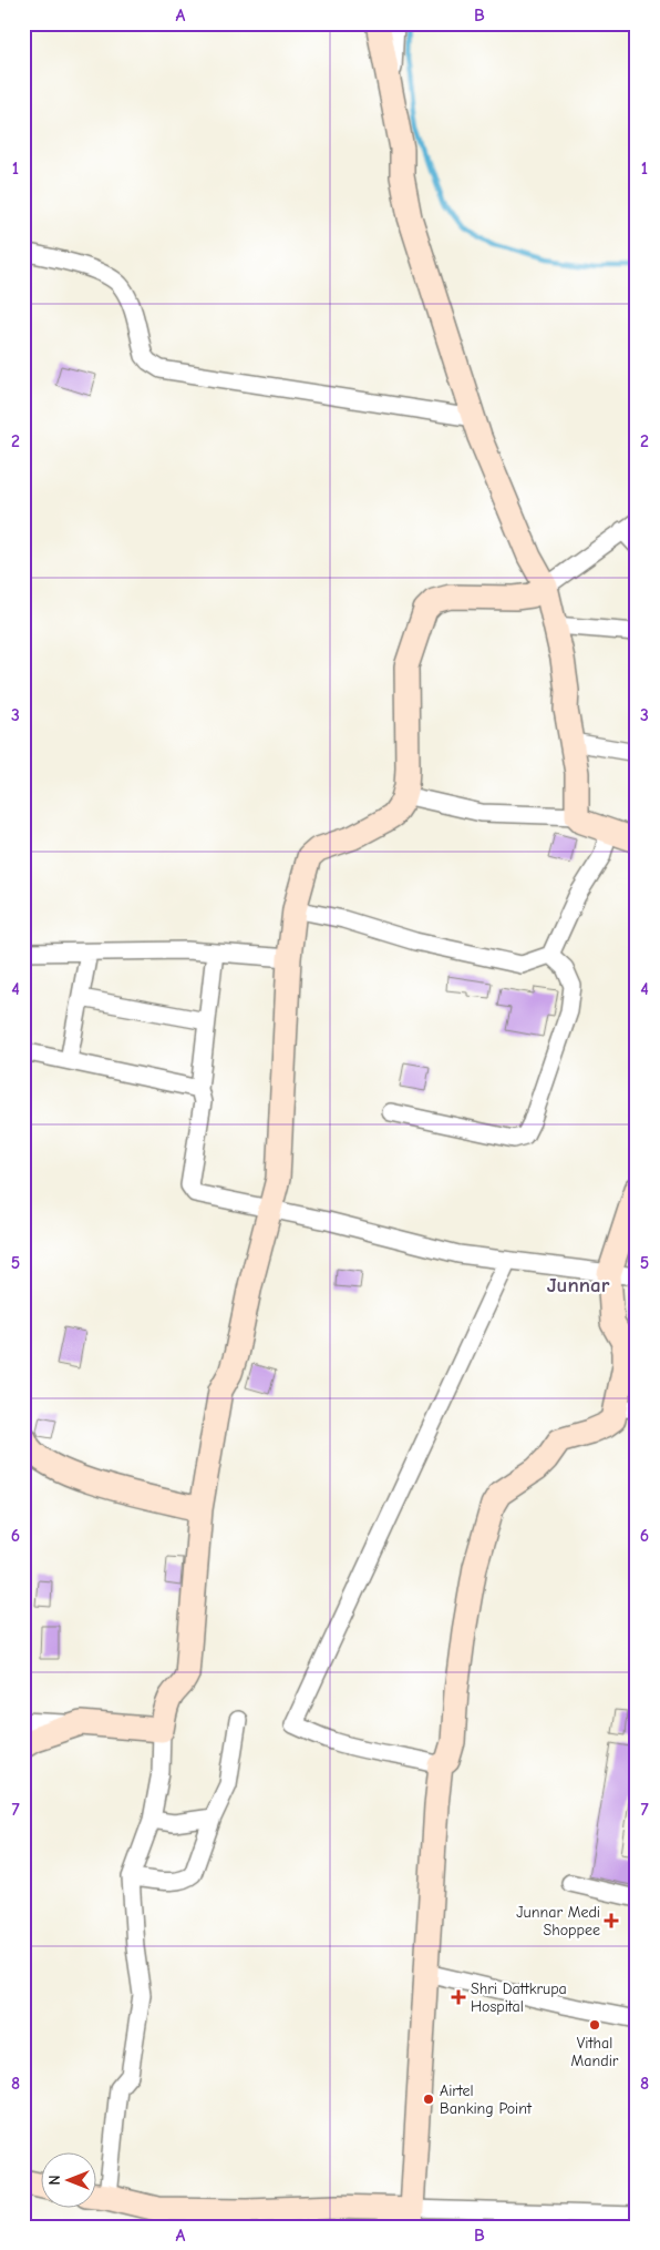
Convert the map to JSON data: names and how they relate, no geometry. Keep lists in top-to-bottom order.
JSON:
{
  "districts": ["Junnar"],
  "places": {
    "health": ["Junnar Medi Shoppee", "Shri Dattkrupa Hospital"],
    "other": ["Vithal Mandir", "Airtel Banking Point"]
  },
  "north": "left",
  "grid": {
    "columns": ["A", "B"],
    "rows": [
      "1",
      "2",
      "3",
      "4",
      "5",
      "6",
      "7",
      "8"
    ]
  }
}
